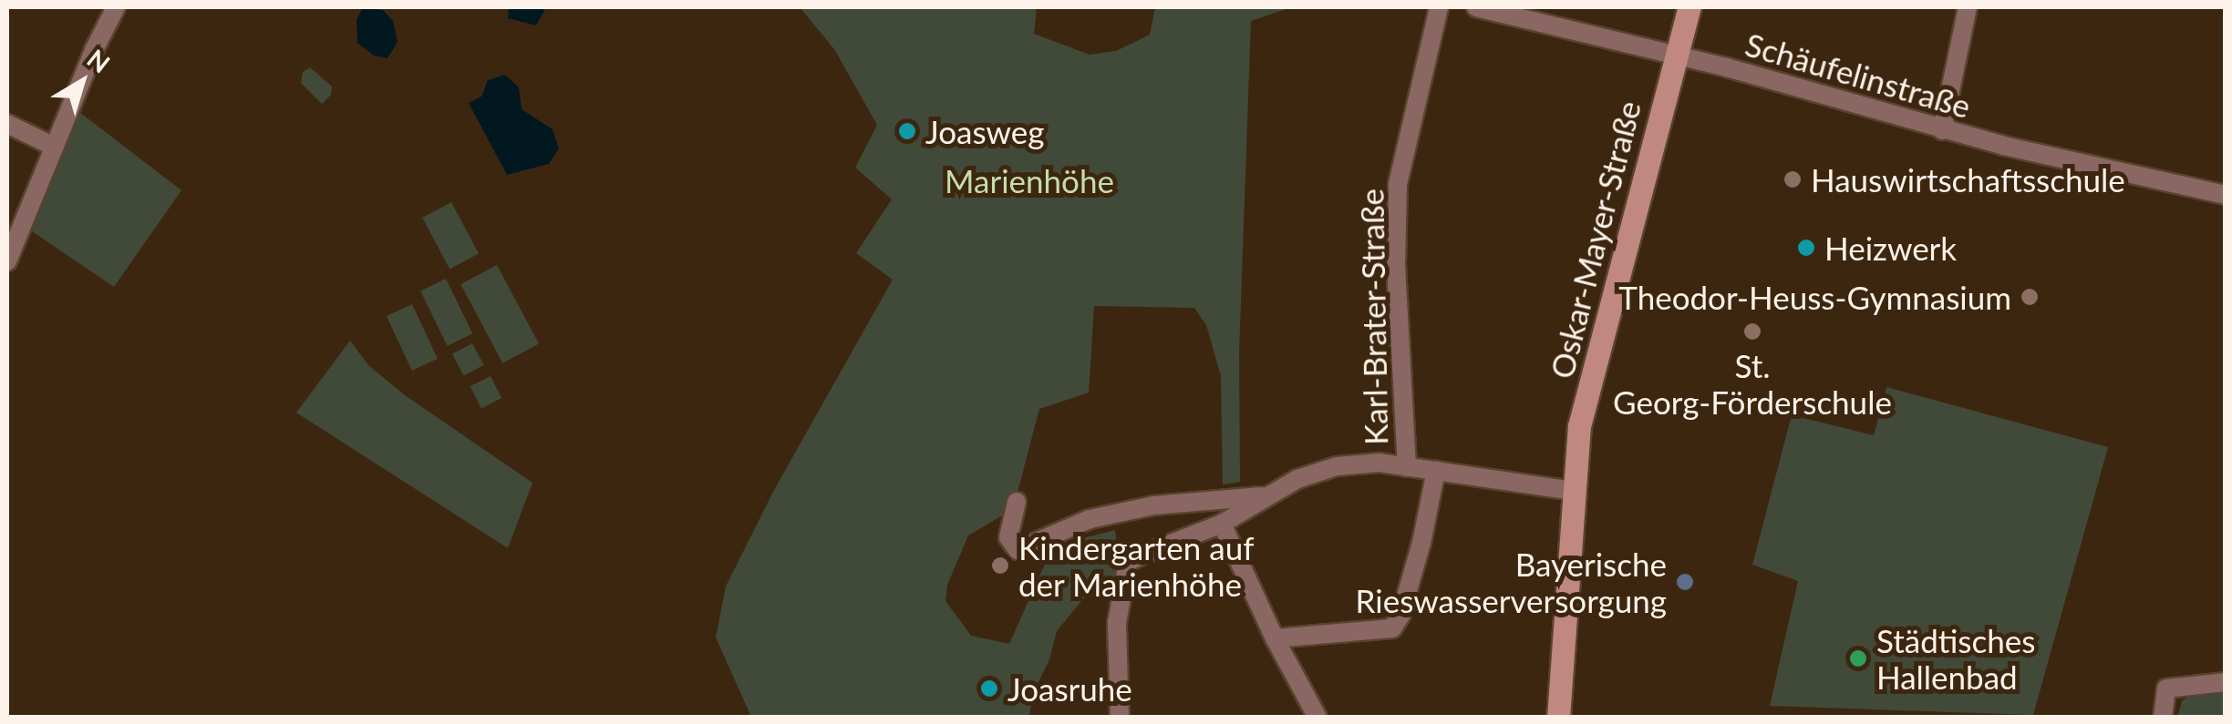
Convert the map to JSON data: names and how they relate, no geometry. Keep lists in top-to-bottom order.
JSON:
{
  "streets": {
    "main road": ["Oskar-Mayer-Straße"],
    "street": ["Schäufelinstraße", "Karl-Brater-Straße"]
  },
  "crossings": [
    ["Schäufelinstraße", "Oskar-Mayer-Straße"]
  ],
  "parks": ["Marienhöhe"],
  "places": [
    "Joasweg",
    "Hauswirtschaftsschule",
    "Heizwerk",
    "Theodor-Heuss-Gymnasium",
    "St. Georg-Förderschule",
    "Kindergarten auf der Marienhöhe",
    "Bayerische Rieswasserversorgung",
    "Städtisches Hallenbad",
    "Joasruhe"
  ],
  "north": "top right"
}
